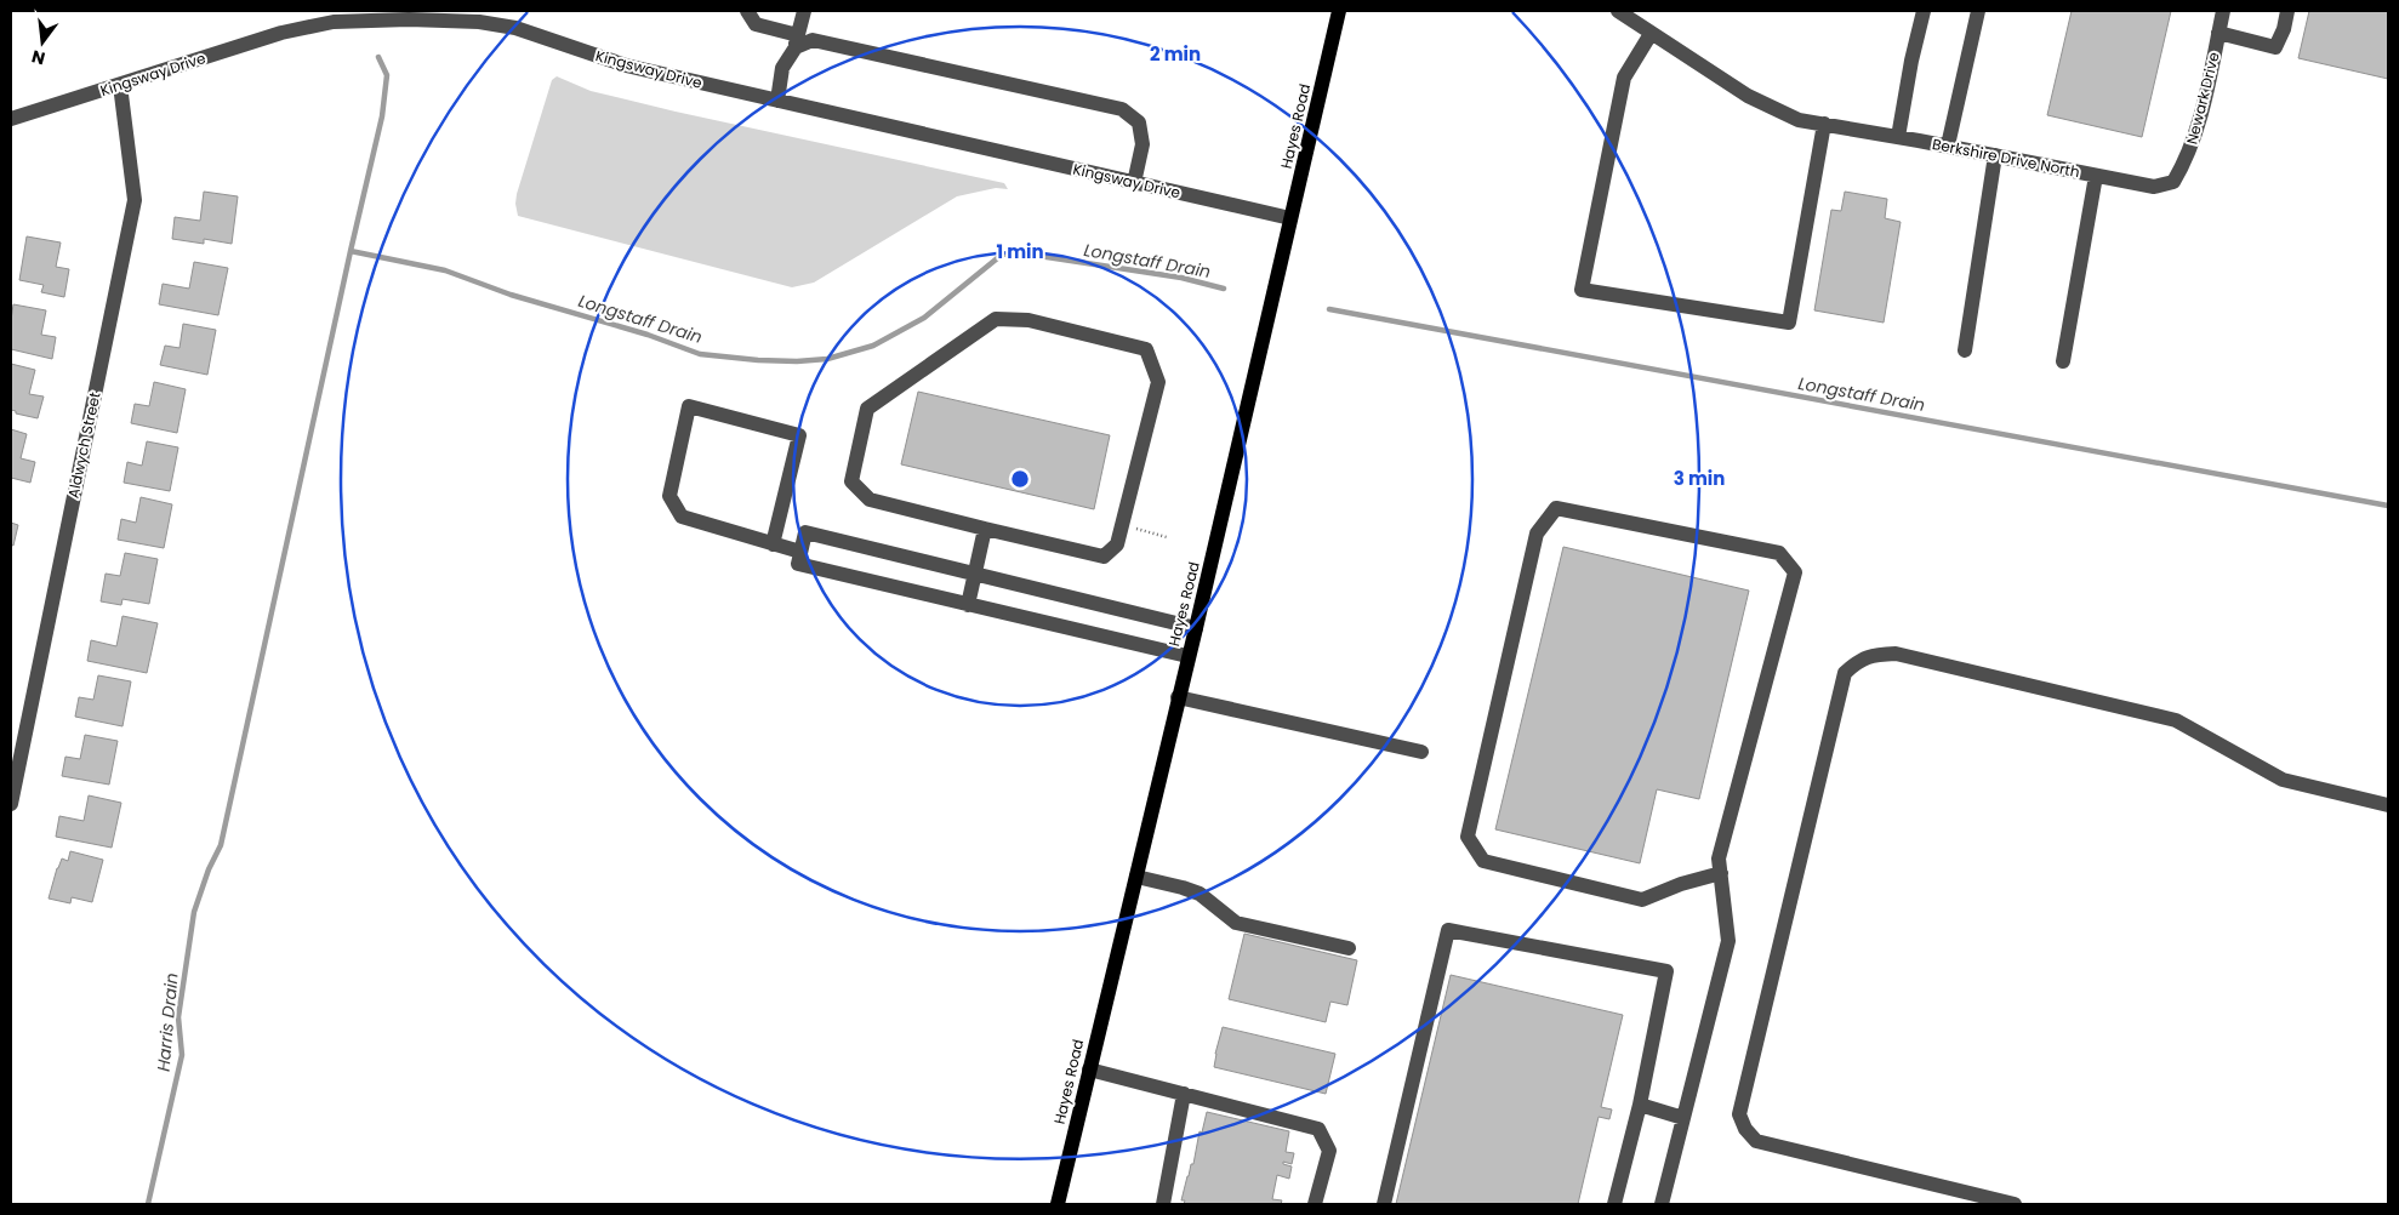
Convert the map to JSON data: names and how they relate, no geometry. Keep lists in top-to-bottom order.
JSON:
{
  "streets": {
    "main road": ["Hayes Road"],
    "street": [
      "Kingsway Drive",
      "Newark Drive",
      "Berkshire Drive North",
      "Aldwych Street"
    ]
  },
  "crossings": [
    ["Kingsway Drive", "Hayes Road"],
    ["Kingsway Drive", "Aldwych Street"],
    ["Newark Drive", "Berkshire Drive North"]
  ],
  "water": ["Longstaff Drain", "Harris Drain"],
  "north": "bottom",
  "rings": ["2 min", "1 min", "3 min"]
}
